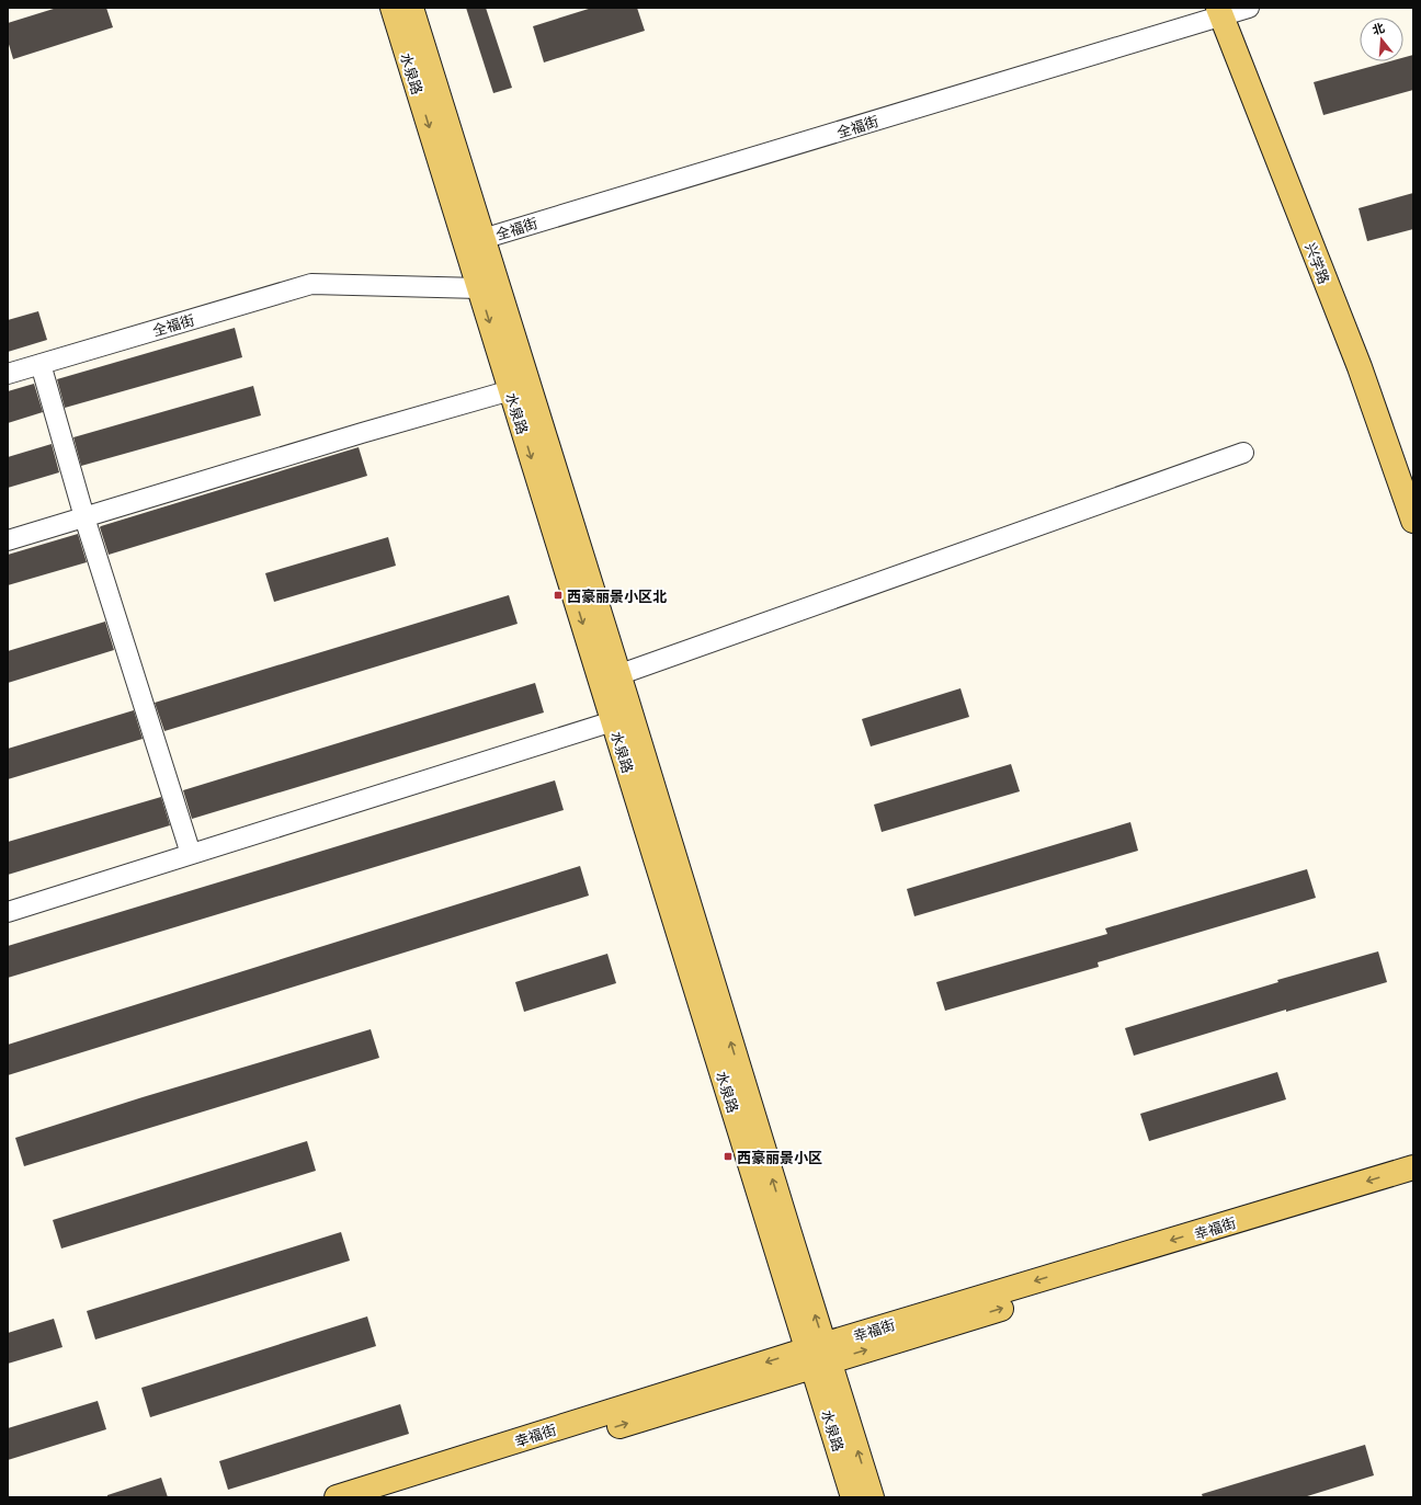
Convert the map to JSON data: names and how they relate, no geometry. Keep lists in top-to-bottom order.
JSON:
{
  "streets": {
    "main road": ["水泉路", "兴学路", "幸福街"],
    "street": ["全福街"]
  },
  "crossings": [
    ["水泉路", "全福街"],
    ["水泉路", "幸福街"],
    ["全福街", "兴学路"]
  ],
  "places": {
    "transit": ["西豪丽景小区北", "西豪丽景小区"]
  },
  "north": "top"
}
